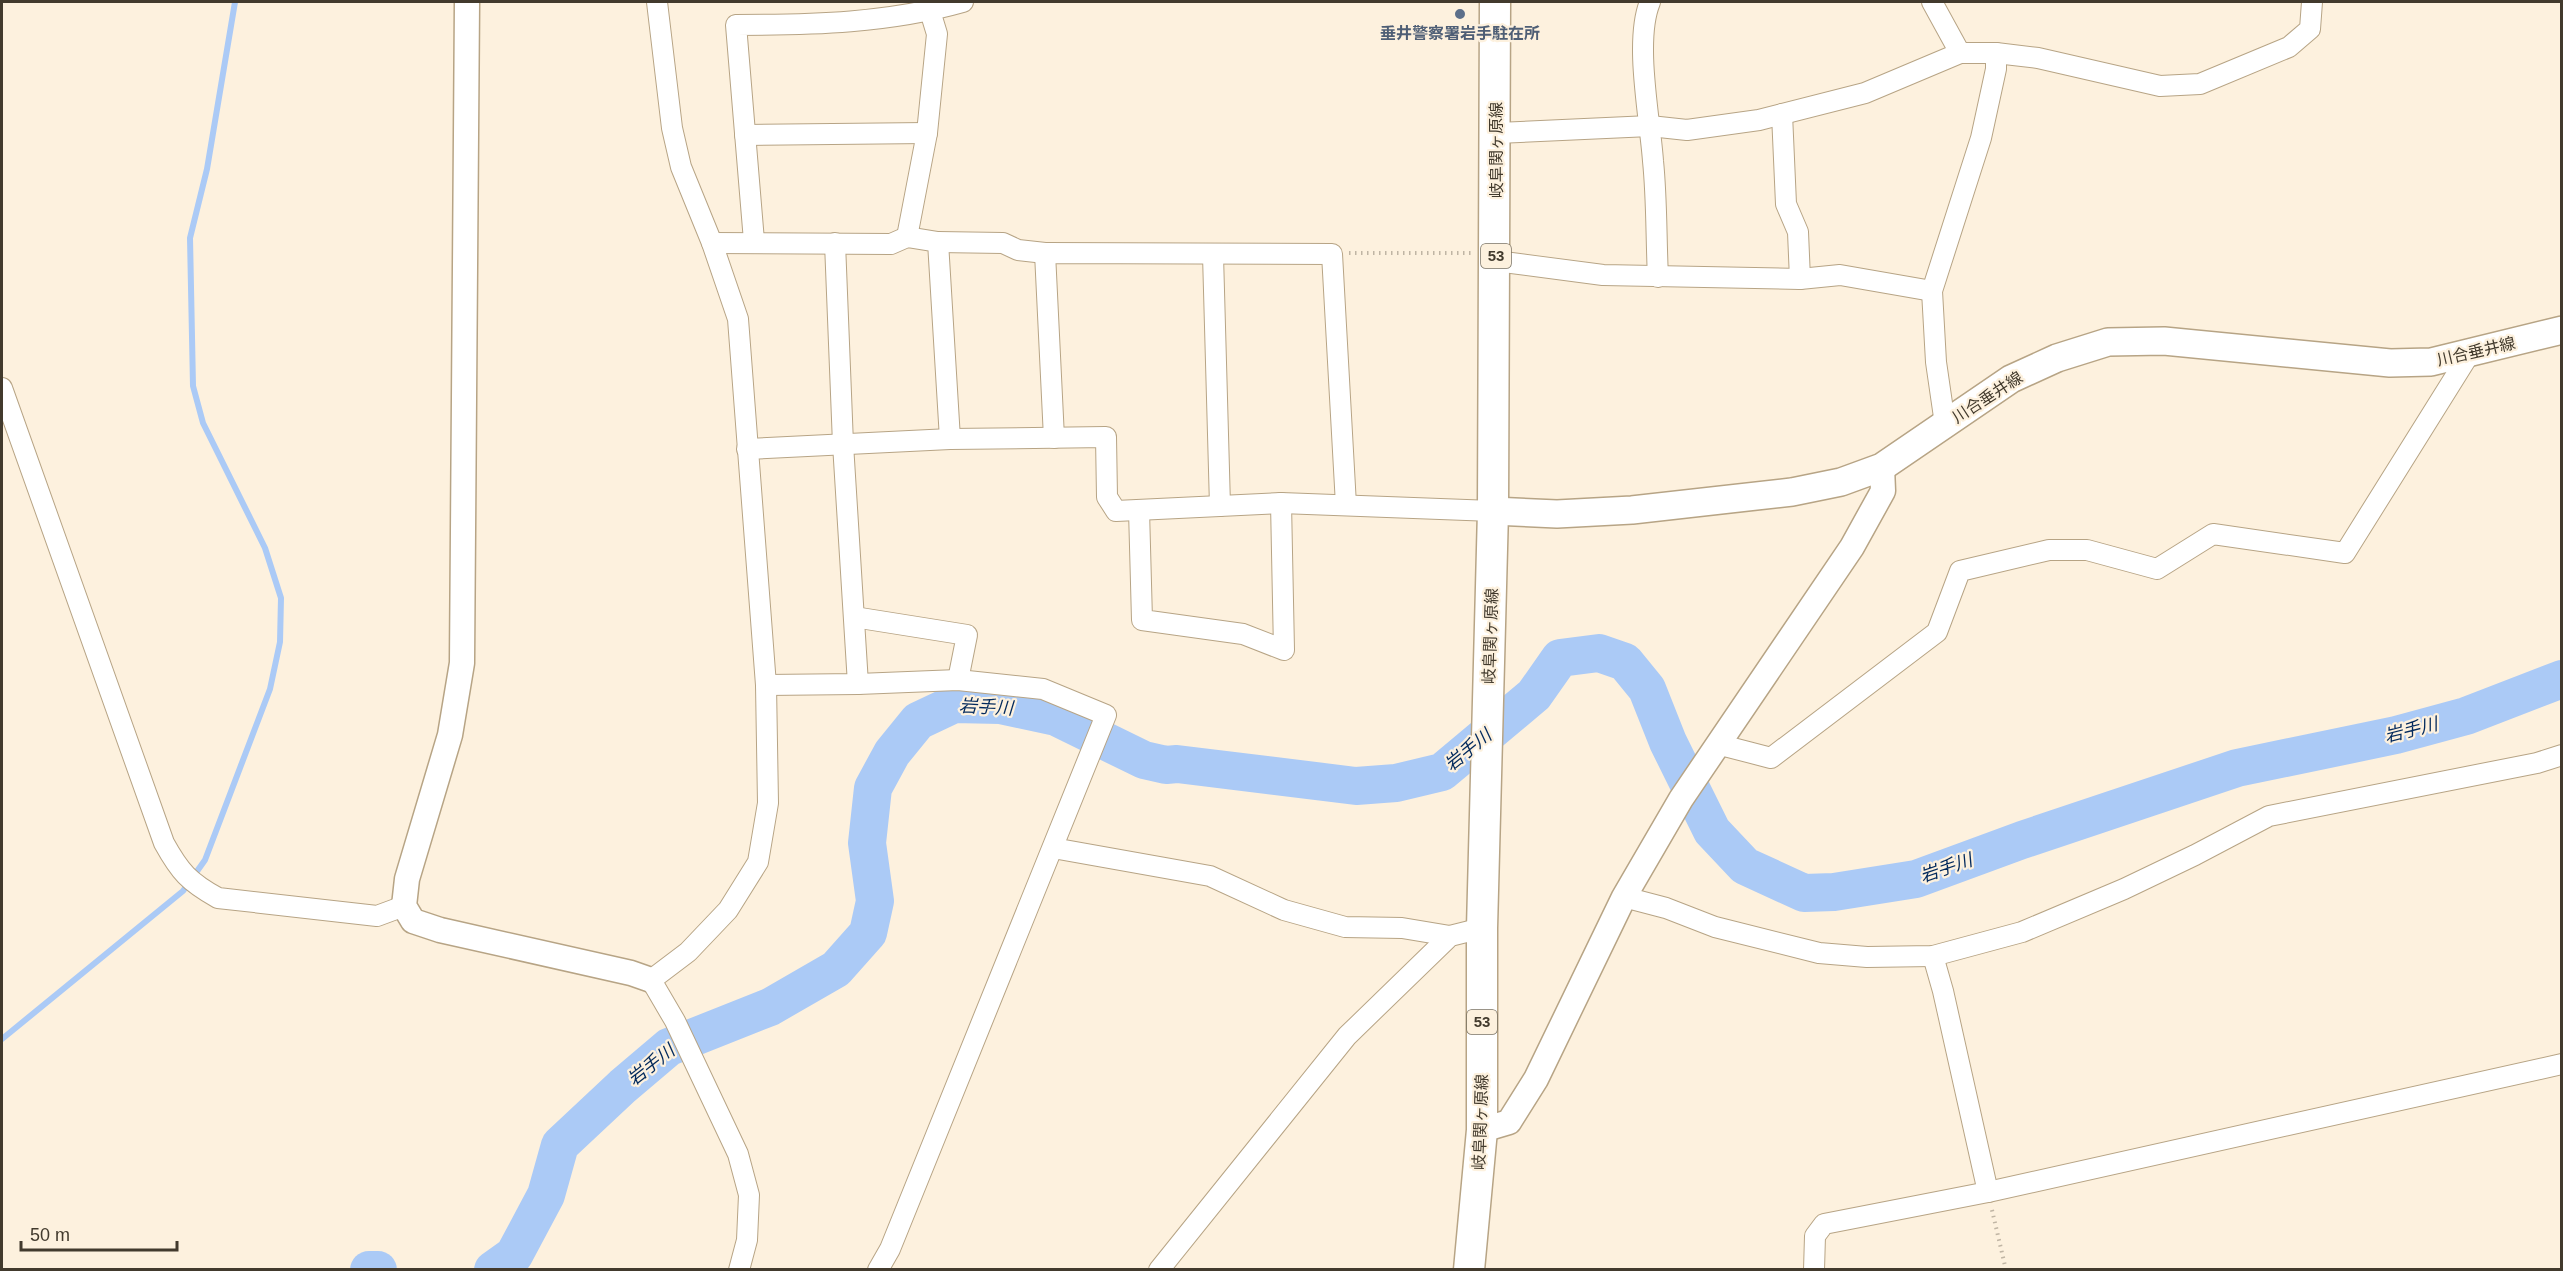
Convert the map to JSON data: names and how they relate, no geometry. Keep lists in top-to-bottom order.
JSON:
{
  "streets": {
    "main road": ["岐阜関ヶ原線", "53", "川合垂井線"]
  },
  "crossings": [
    ["岐阜関ヶ原線", "川合垂井線"]
  ],
  "water": ["岩手川"],
  "places": ["垂井警察署岩手駐在所"],
  "scale_bar": "50 m"
}
